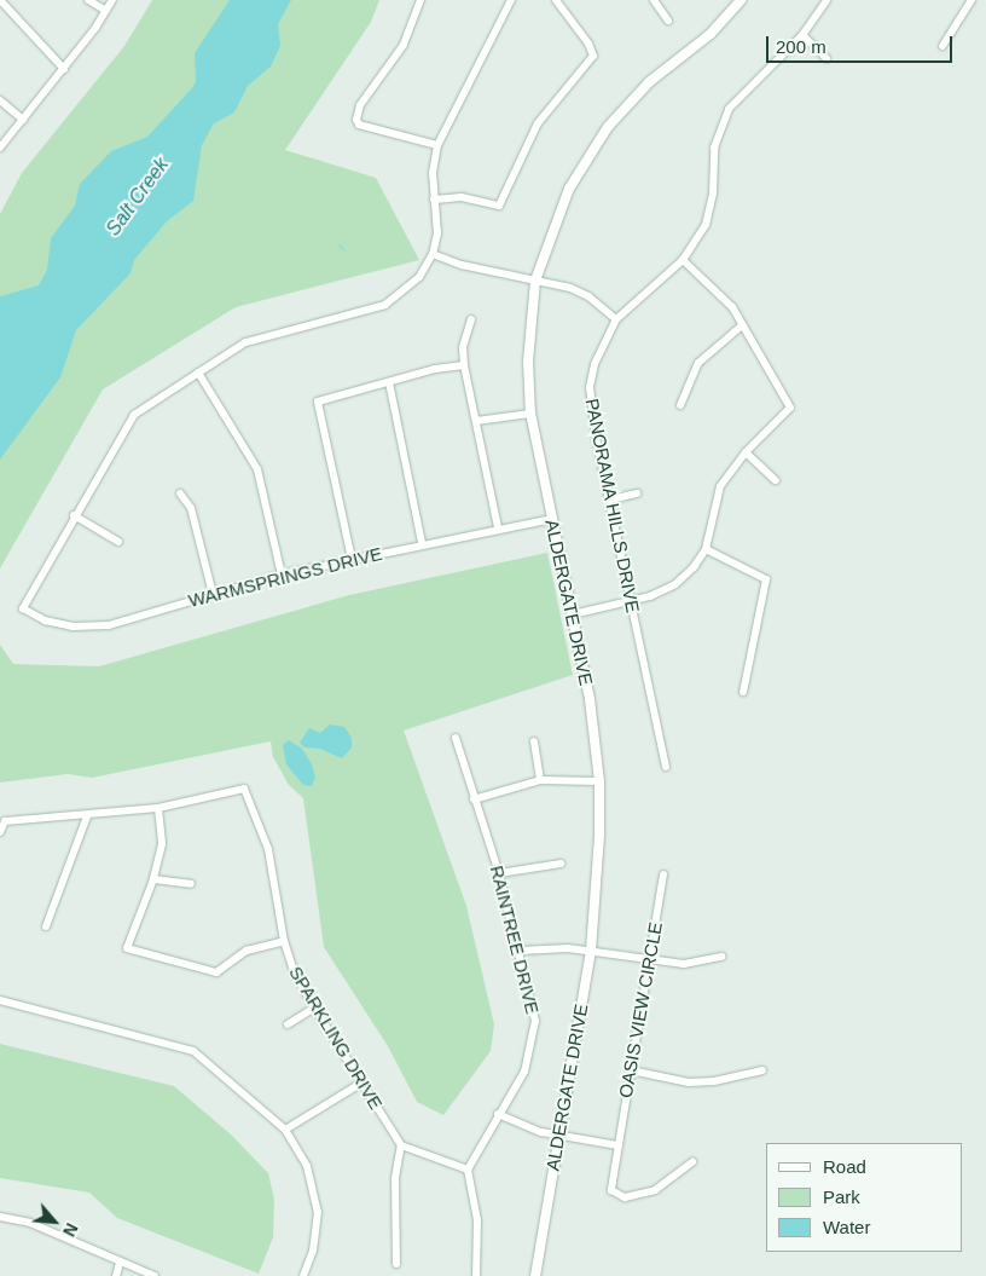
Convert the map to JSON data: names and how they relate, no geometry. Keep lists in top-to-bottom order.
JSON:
{
  "streets": {
    "street": [
      "PANORAMA HILLS DRIVE",
      "WARMSPRINGS DRIVE",
      "ALDERGATE DRIVE",
      "RAINTREE DRIVE",
      "OASIS VIEW CIRCLE",
      "SPARKLING DRIVE"
    ]
  },
  "crossings": [
    ["WARMSPRINGS DRIVE", "ALDERGATE DRIVE"]
  ],
  "water": ["Salt Creek"],
  "legend": ["Road", "Park", "Water"],
  "scale_bar": "200 m",
  "north": "bottom right"
}
